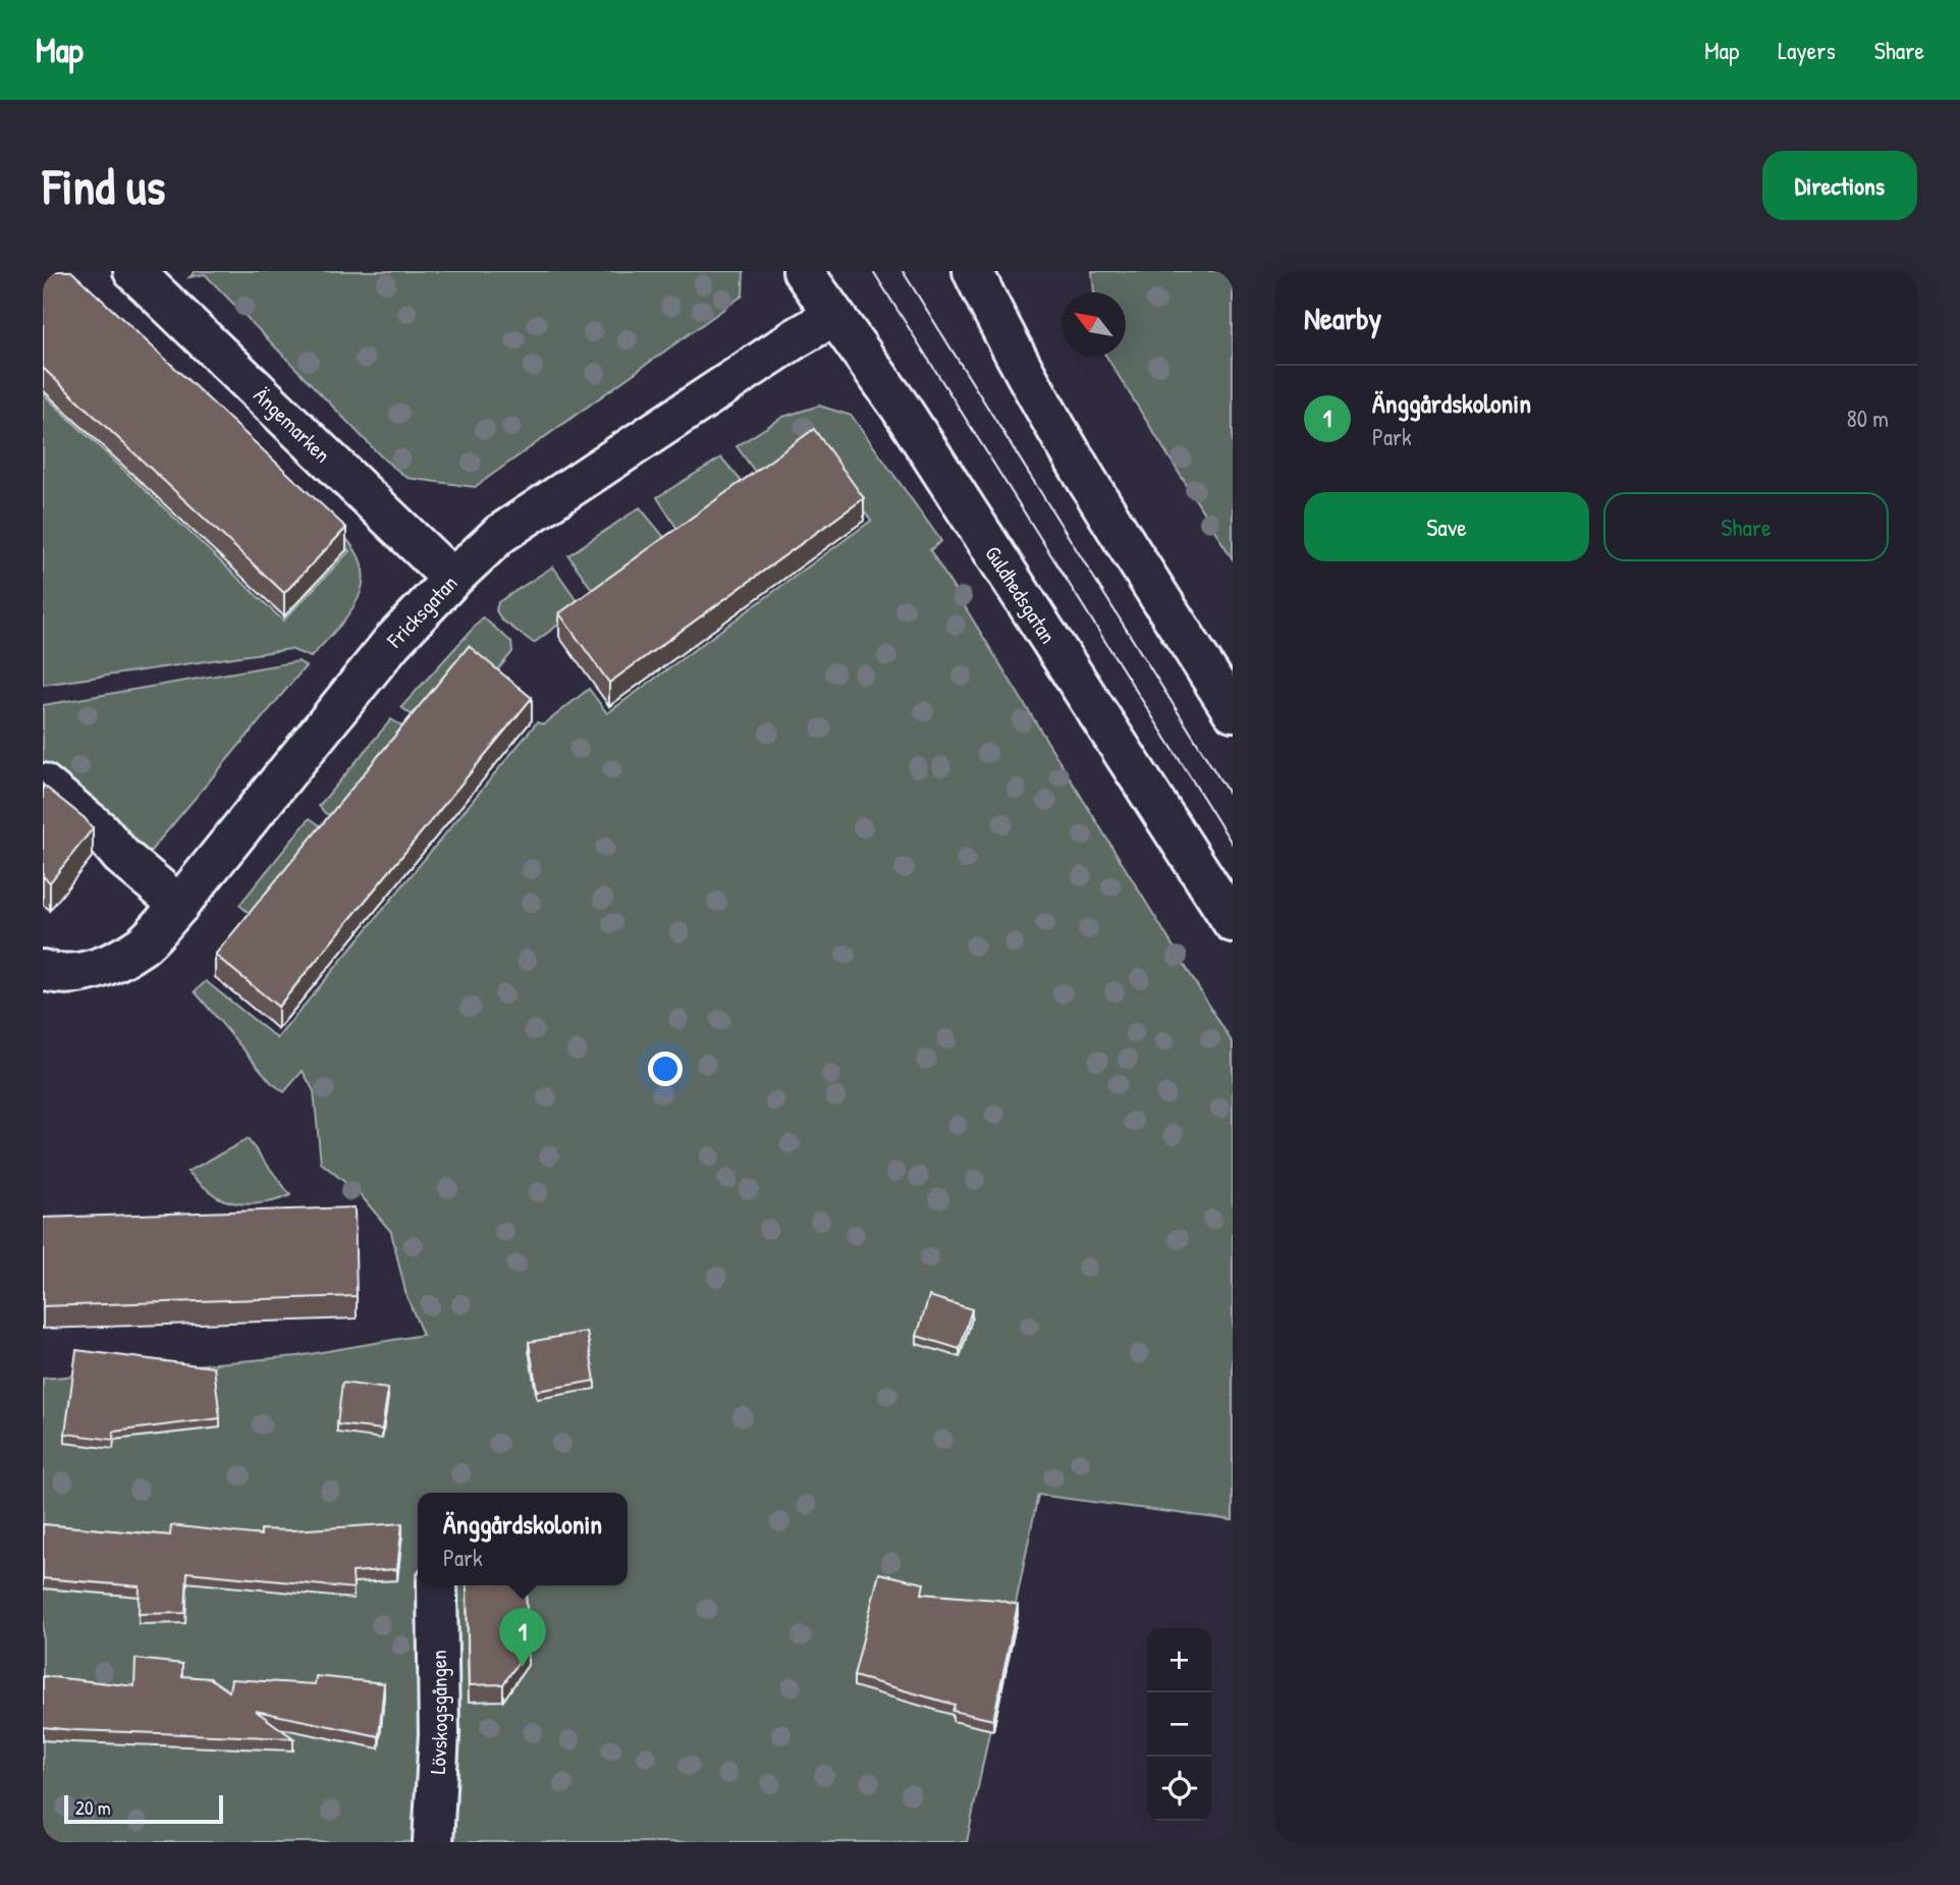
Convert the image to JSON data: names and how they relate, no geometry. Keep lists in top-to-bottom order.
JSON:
{
  "streets": {
    "street": [
      "Ängemarken",
      "Guldhedsgatan",
      "Fricksgatan",
      "Lövskogsgången"
    ]
  },
  "crossings": [
    ["Ängemarken", "Fricksgatan"],
    ["Guldhedsgatan", "Fricksgatan"]
  ],
  "scale_bar": "20 m",
  "north": "top left",
  "page": {
    "header": "Map",
    "nav": ["Map", "Layers", "Share"],
    "buttons": [
      "Directions",
      ["Save", "Share"]
    ],
    "title": "Find us",
    "heading": "Nearby",
    "list": [
      {
        "mark": "1",
        "name": "Änggårdskolonin",
        "note": "Park",
        "value": "80 m"
      }
    ],
    "popup": ["Änggårdskolonin", "Park"],
    "pins": "1",
    "map_buttons": ["+", "−"],
    "scale": "20 m"
  }
}
